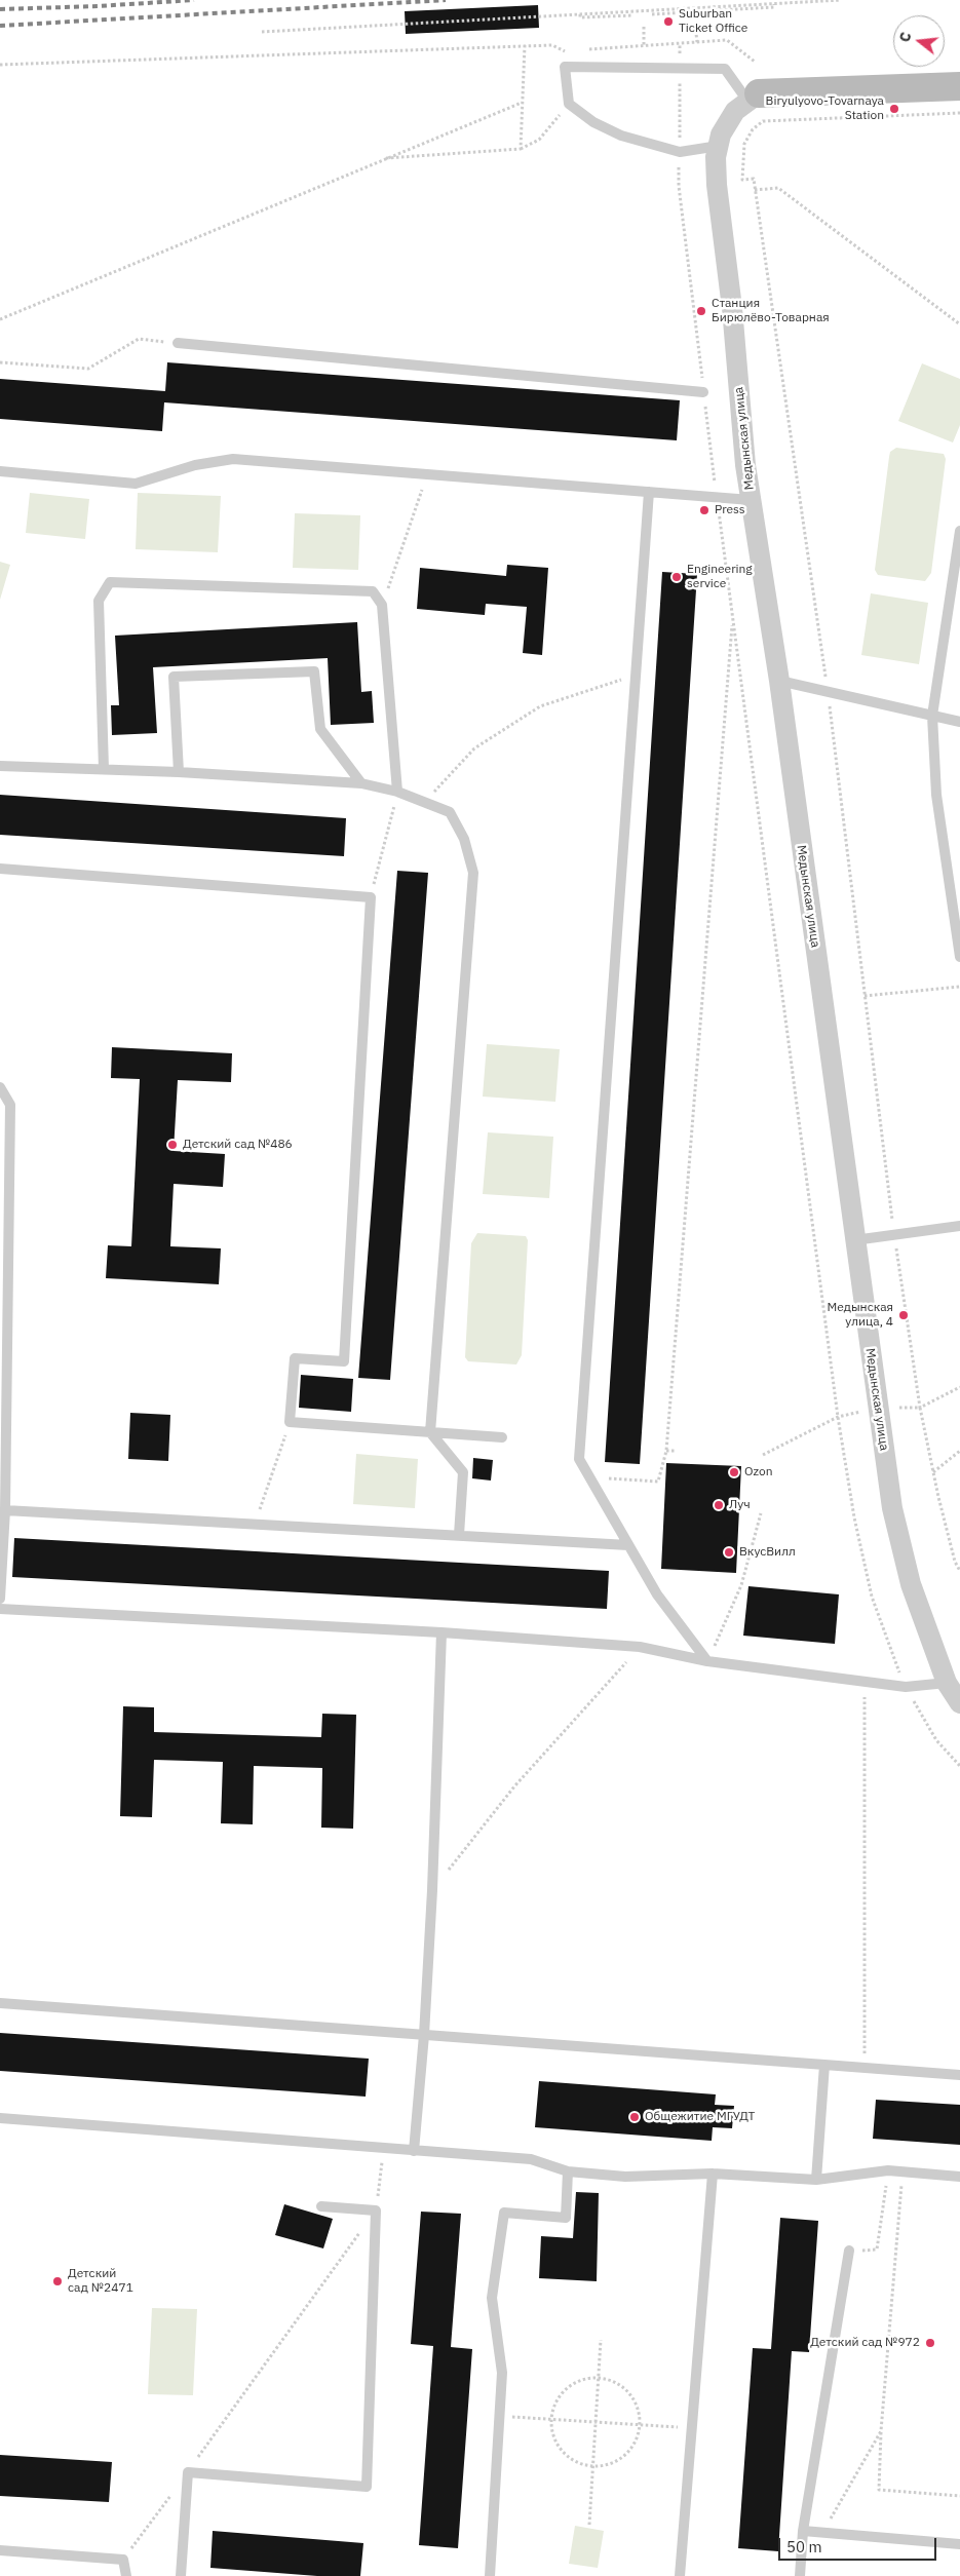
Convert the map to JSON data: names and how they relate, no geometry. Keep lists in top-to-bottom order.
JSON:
{
  "streets": {
    "street": ["Медынская улица"]
  },
  "places": [
    "Suburban Ticket Office",
    "Biryulyovo-Tovarnaya Station",
    "Станция Бирюлёво-Товарная",
    "Press",
    "Engineering service",
    "Детский сад №486",
    "Медынская улица, 4",
    "Ozon",
    "Луч",
    "ВкусВилл",
    "Общежитие МГУДТ",
    "Детский сад №2471",
    "Детский сад №972"
  ],
  "scale_bar": "50 m",
  "north": "left"
}
